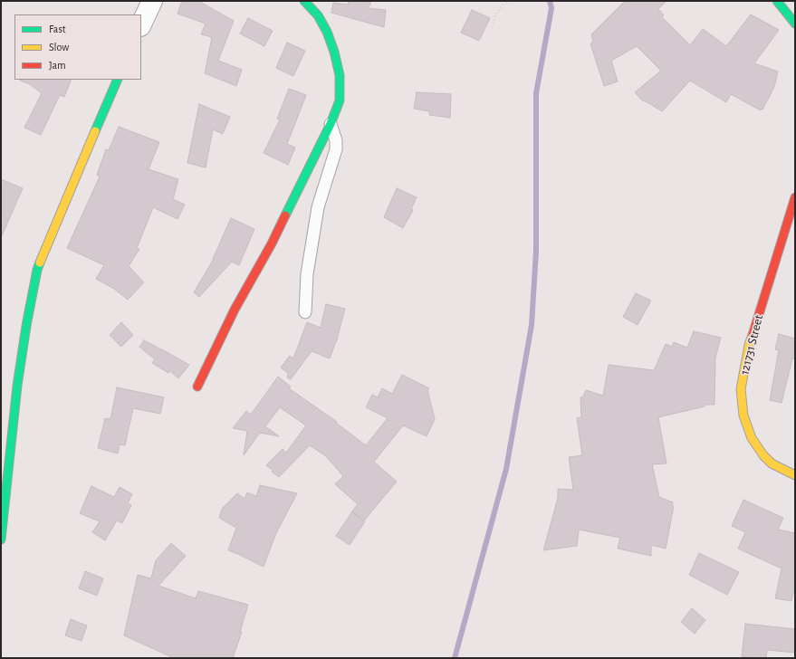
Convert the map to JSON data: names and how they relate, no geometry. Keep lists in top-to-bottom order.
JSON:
{
  "streets": {
    "street": ["121731 Street"]
  },
  "legend": ["Fast", "Slow", "Jam"]
}
